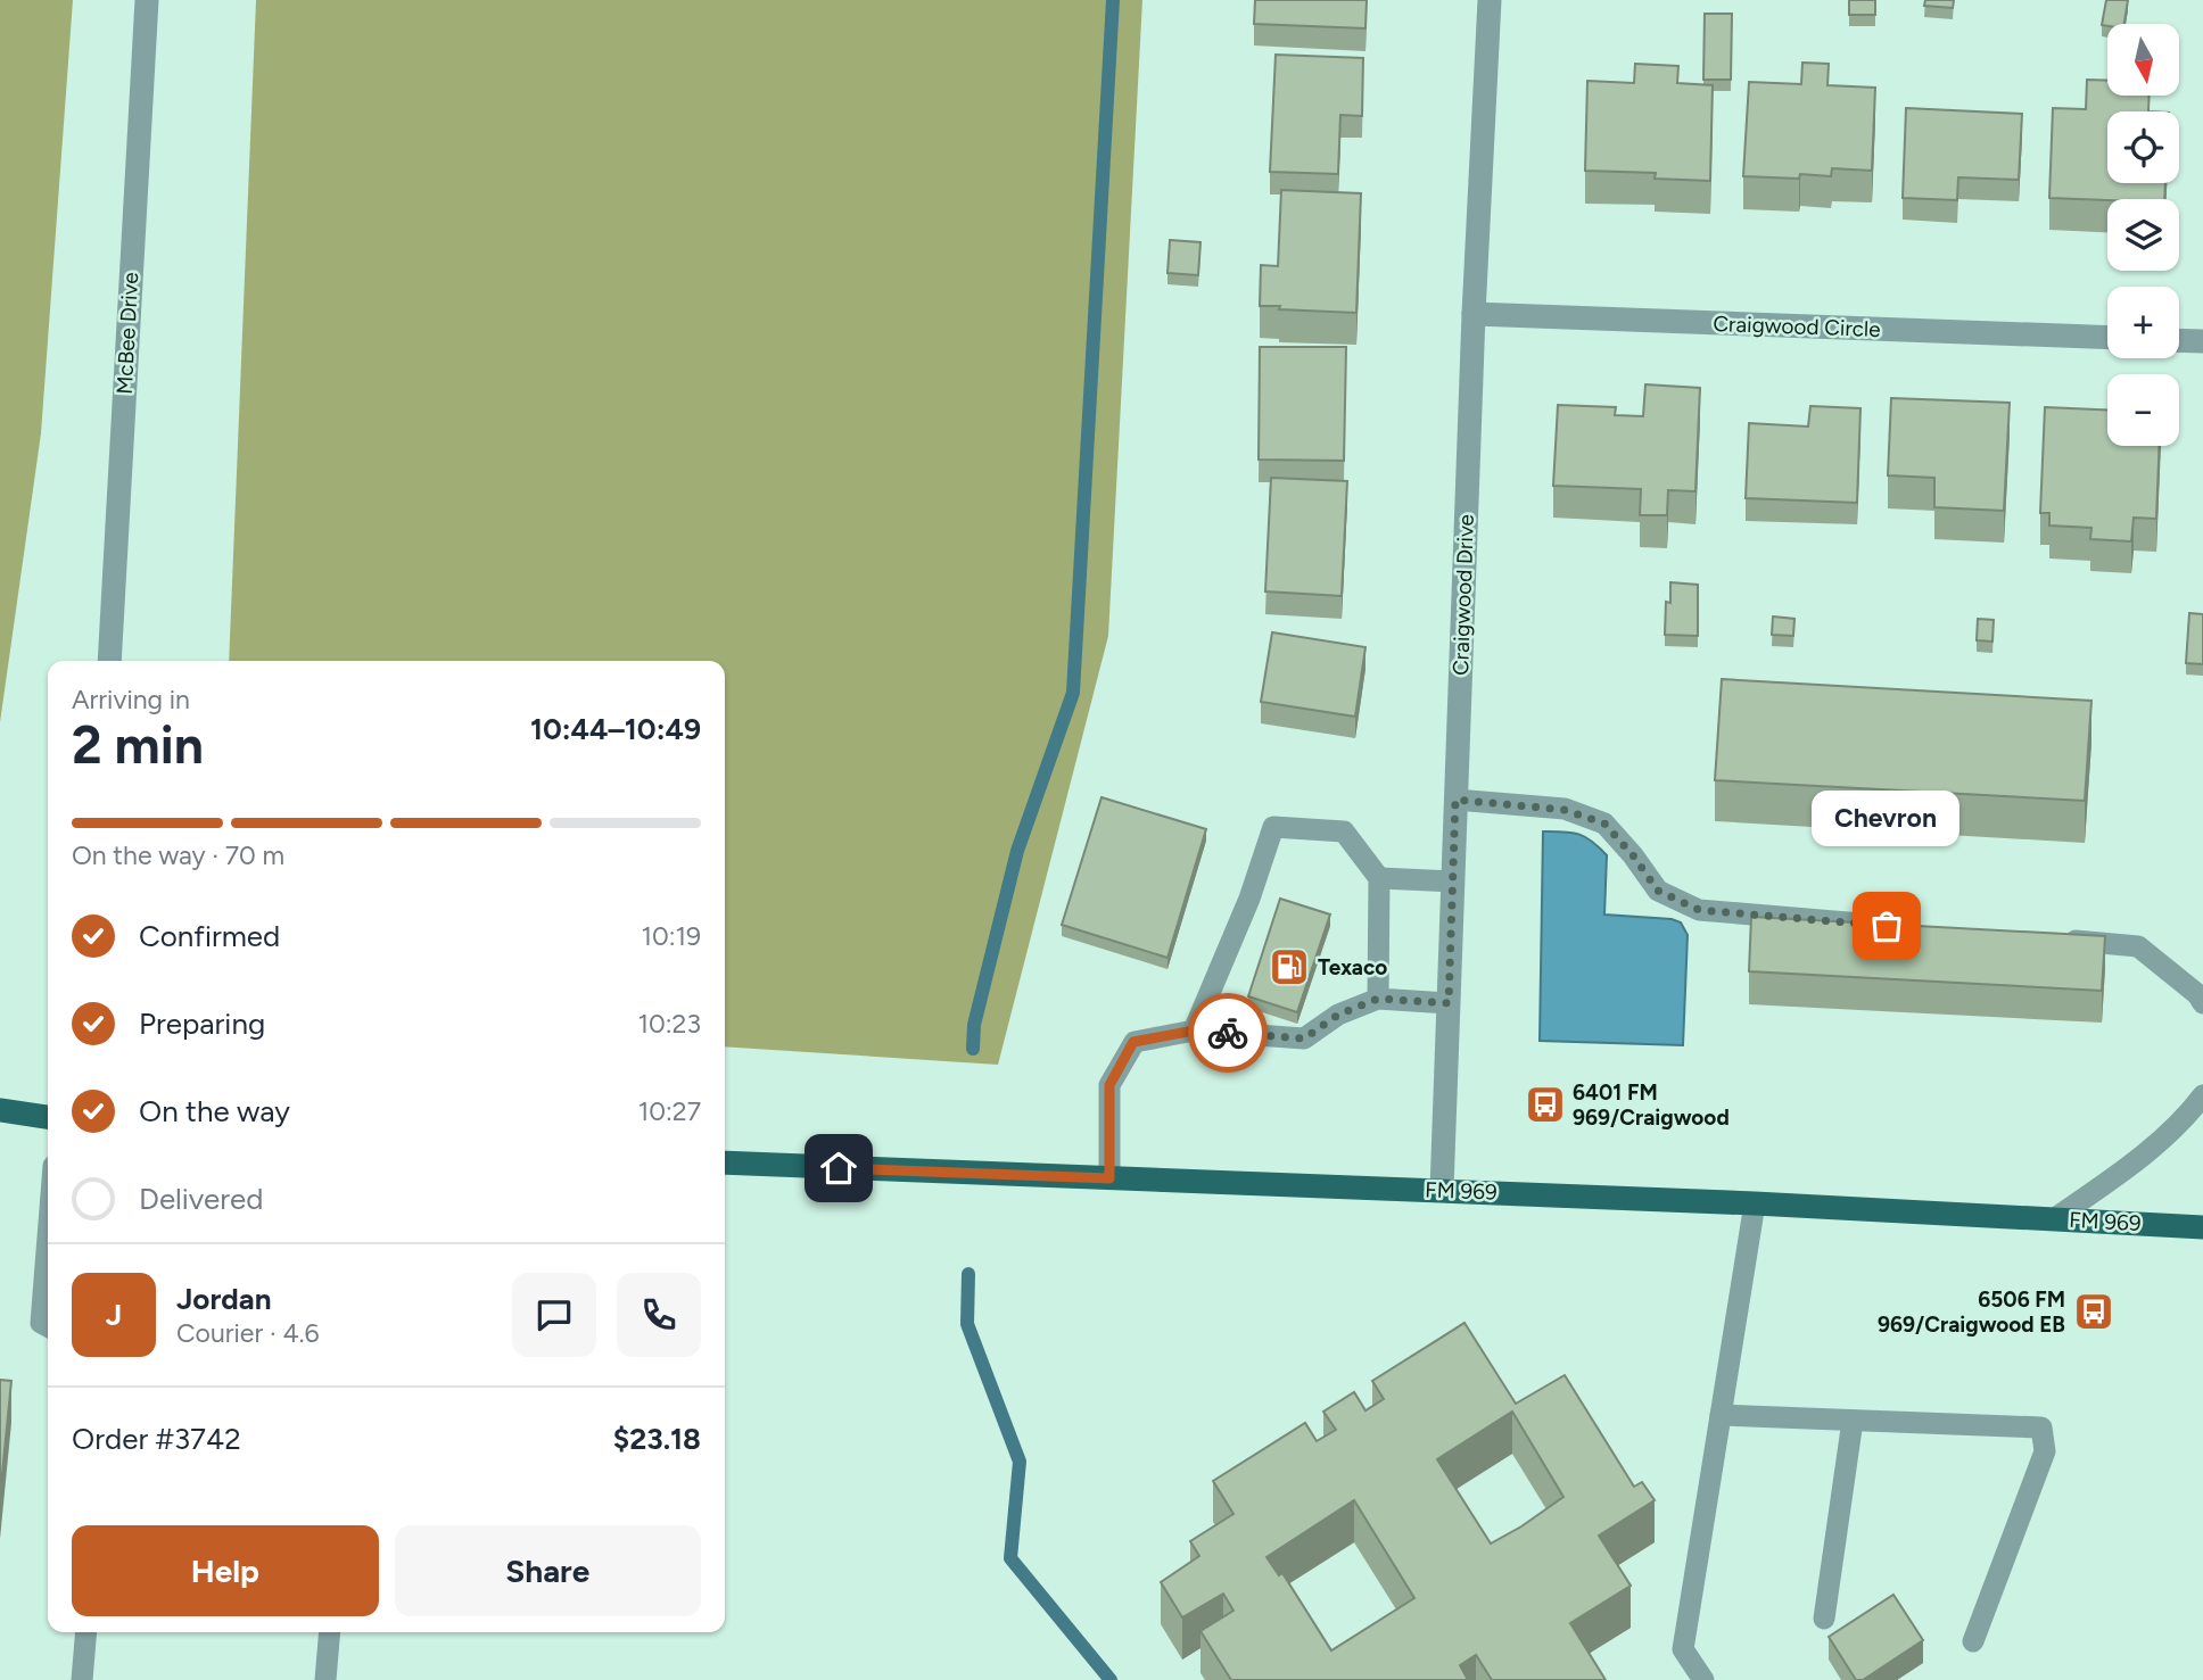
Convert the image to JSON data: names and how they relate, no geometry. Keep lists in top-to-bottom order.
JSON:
{
  "streets": {
    "main road": ["FM 969"],
    "street": ["Craigwood Circle", "McBee Drive", "Craigwood Drive"]
  },
  "crossings": [
    ["Craigwood Circle", "Craigwood Drive"],
    ["Craigwood Drive", "FM 969"]
  ],
  "places": {
    "other": ["Chevron"],
    "fuel station": ["Texaco"],
    "bus stop": ["6401 FM 969/Craigwood", "6506 FM 969/Craigwood EB"]
  },
  "north": "bottom",
  "page": {
    "map_buttons": ["+", "−"],
    "heading": ["2 min", "Arriving in", "10:44–10:49"],
    "panel": [
      "Jordan",
      "Courier · 4.6",
      "Order #3742",
      "$23.18"
    ],
    "bubble": "Chevron",
    "bar": "On the way · 70 m",
    "list": [
      ["Confirmed", "10:19"],
      ["Preparing", "10:23"],
      ["On the way", "10:27"],
      "Delivered"
    ],
    "round": "J",
    "buttons": ["Help", "Share"]
  }
}
